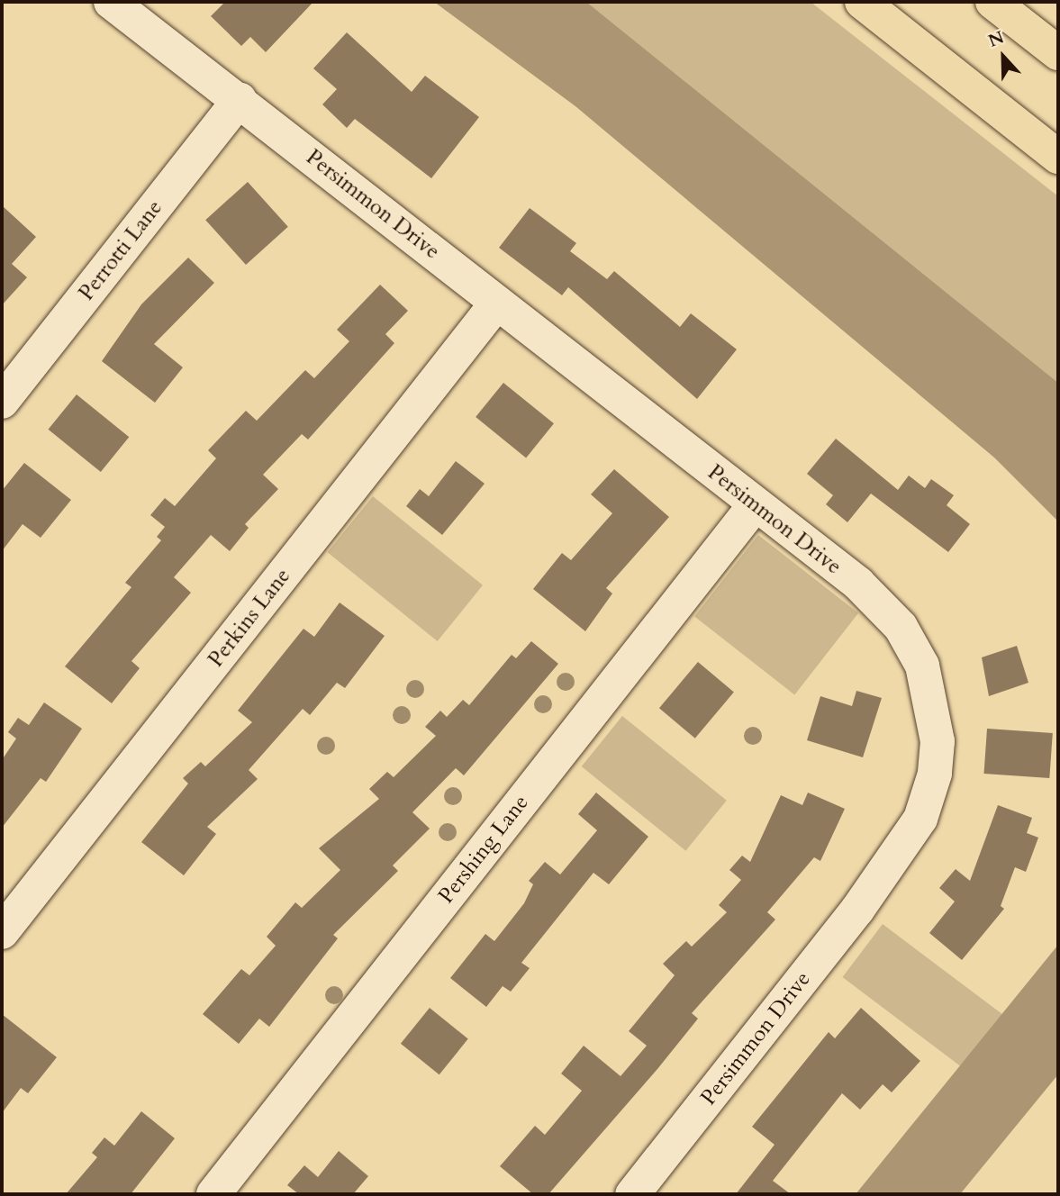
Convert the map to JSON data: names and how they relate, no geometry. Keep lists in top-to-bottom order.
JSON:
{
  "streets": {
    "street": [
      "Persimmon Drive",
      "Perrotti Lane",
      "Perkins Lane",
      "Pershing Lane"
    ]
  },
  "crossings": [
    ["Persimmon Drive", "Perrotti Lane"],
    ["Persimmon Drive", "Perkins Lane"],
    ["Persimmon Drive", "Pershing Lane"]
  ],
  "north": "top"
}
